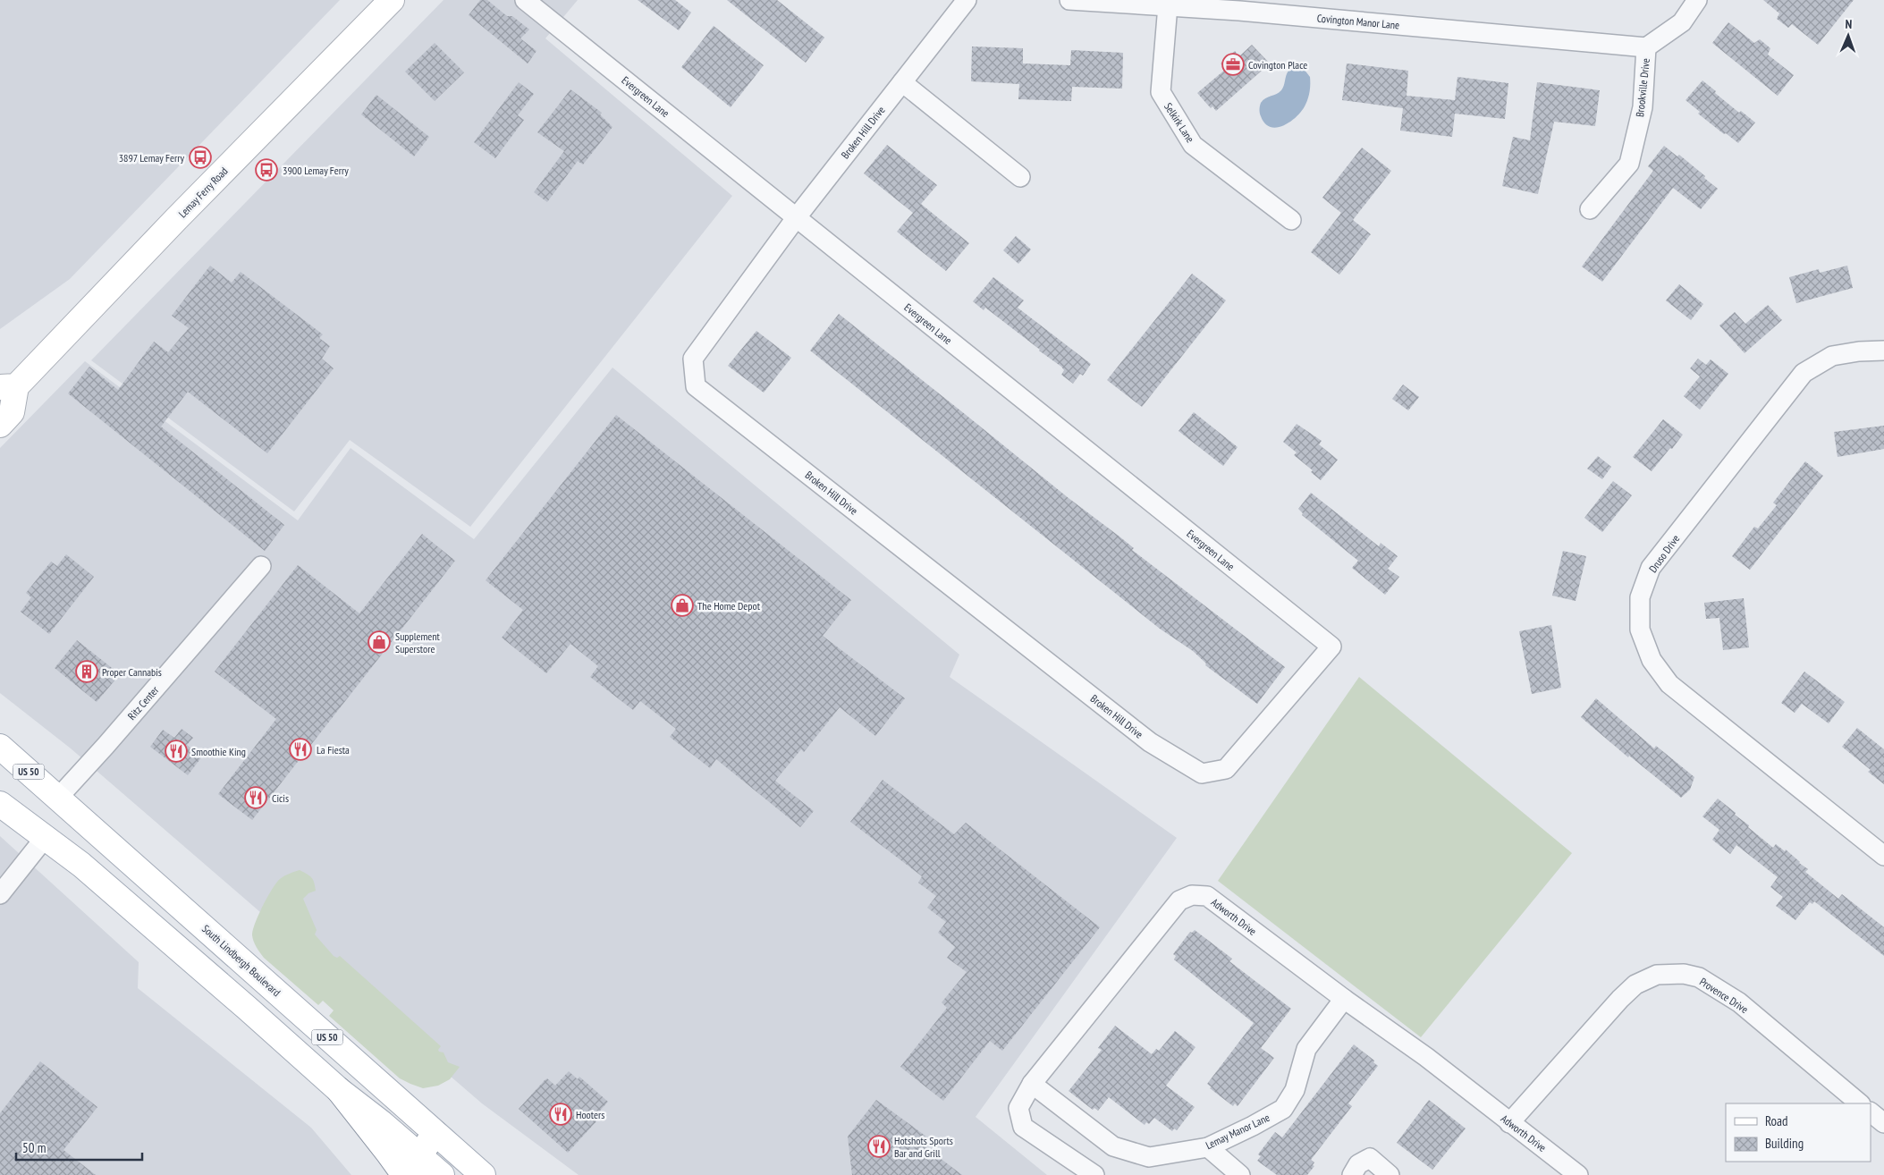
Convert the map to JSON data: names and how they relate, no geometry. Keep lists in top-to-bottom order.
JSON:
{
  "streets": {
    "main road": ["Lemay Ferry Road", "US 50", "South Lindbergh Boulevard"],
    "street": [
      "Covington Manor Lane",
      "Brookville Drive",
      "Evergreen Lane",
      "Selkirk Lane",
      "Broken Hill Drive",
      "Druso Drive",
      "Ritz Center",
      "Adworth Drive",
      "Provence Drive",
      "Lemay Manor Lane"
    ]
  },
  "crossings": [
    ["Covington Manor Lane", "Brookville Drive"],
    ["Covington Manor Lane", "Selkirk Lane"],
    ["Evergreen Lane", "Broken Hill Drive"],
    ["Ritz Center", "South Lindbergh Boulevard"],
    ["Adworth Drive", "Provence Drive"],
    ["Adworth Drive", "Lemay Manor Lane"]
  ],
  "places": {
    "office": ["Covington Place"],
    "bus stop": ["3897 Lemay Ferry", "3900 Lemay Ferry"],
    "shop": ["The Home Depot", "Supplement Superstore"],
    "building": ["Proper Cannabis"],
    "restaurant": [
      "La Fiesta",
      "Smoothie King",
      "Cicis",
      "Hooters",
      "Hotshots Sports Bar and Grill"
    ]
  },
  "legend": ["Road", "Building"],
  "scale_bar": "50 m",
  "north": "top"
}
